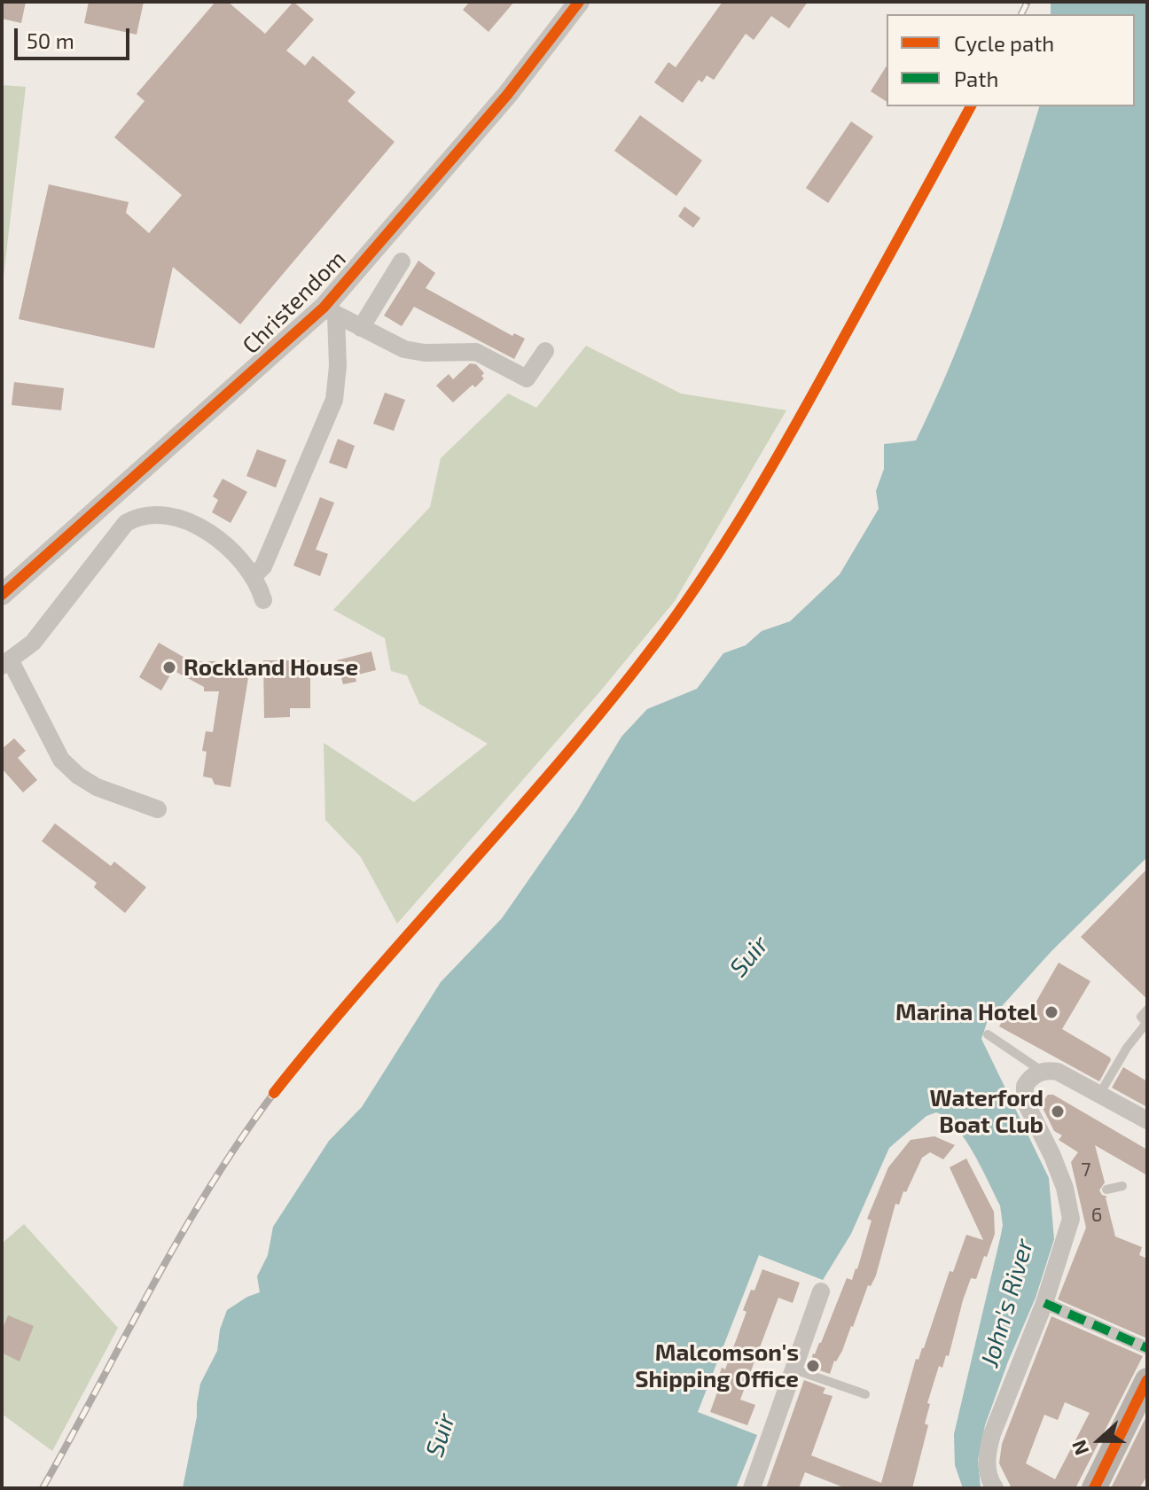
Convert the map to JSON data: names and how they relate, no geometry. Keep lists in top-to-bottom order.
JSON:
{
  "streets": {
    "street": ["Christendom"]
  },
  "water": ["Suir", "John's River"],
  "places": [
    "Rockland House",
    "Marina Hotel",
    "Waterford Boat Club",
    "Malcomson's Shipping Office"
  ],
  "house_numbers": ["7", "6"],
  "legend": ["Cycle path", "Path"],
  "scale_bar": "50 m",
  "north": "left"
}
